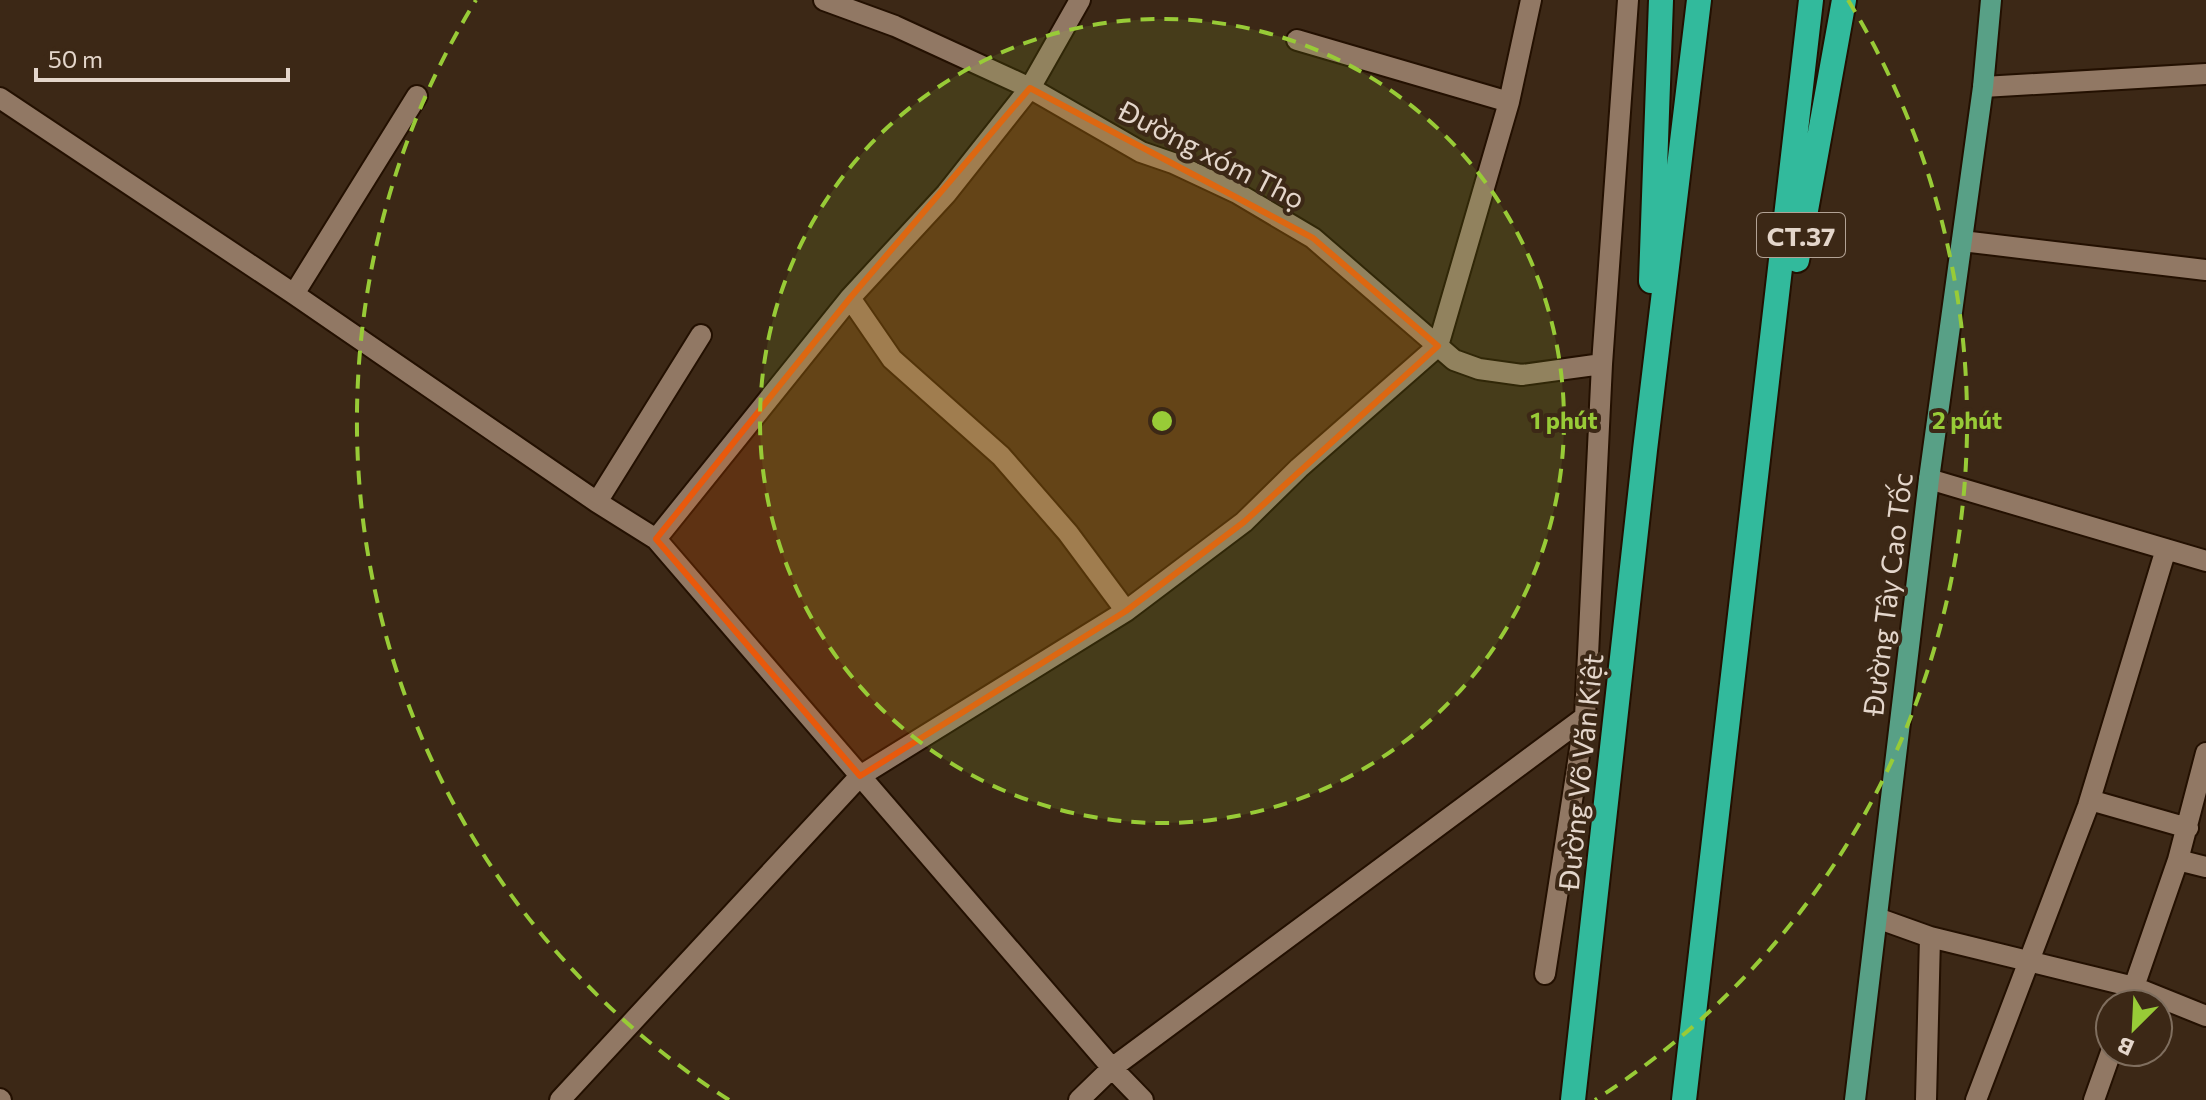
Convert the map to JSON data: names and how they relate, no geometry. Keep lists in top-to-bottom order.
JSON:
{
  "streets": {
    "highway": ["CT.37", "Đường Võ Văn Kiệt"],
    "main road": ["Đường Tây Cao Tốc"],
    "street": ["Đường xóm Thọ"]
  },
  "scale_bar": "50 m",
  "north": "bottom left",
  "rings": ["1 phút", "2 phút"]
}
